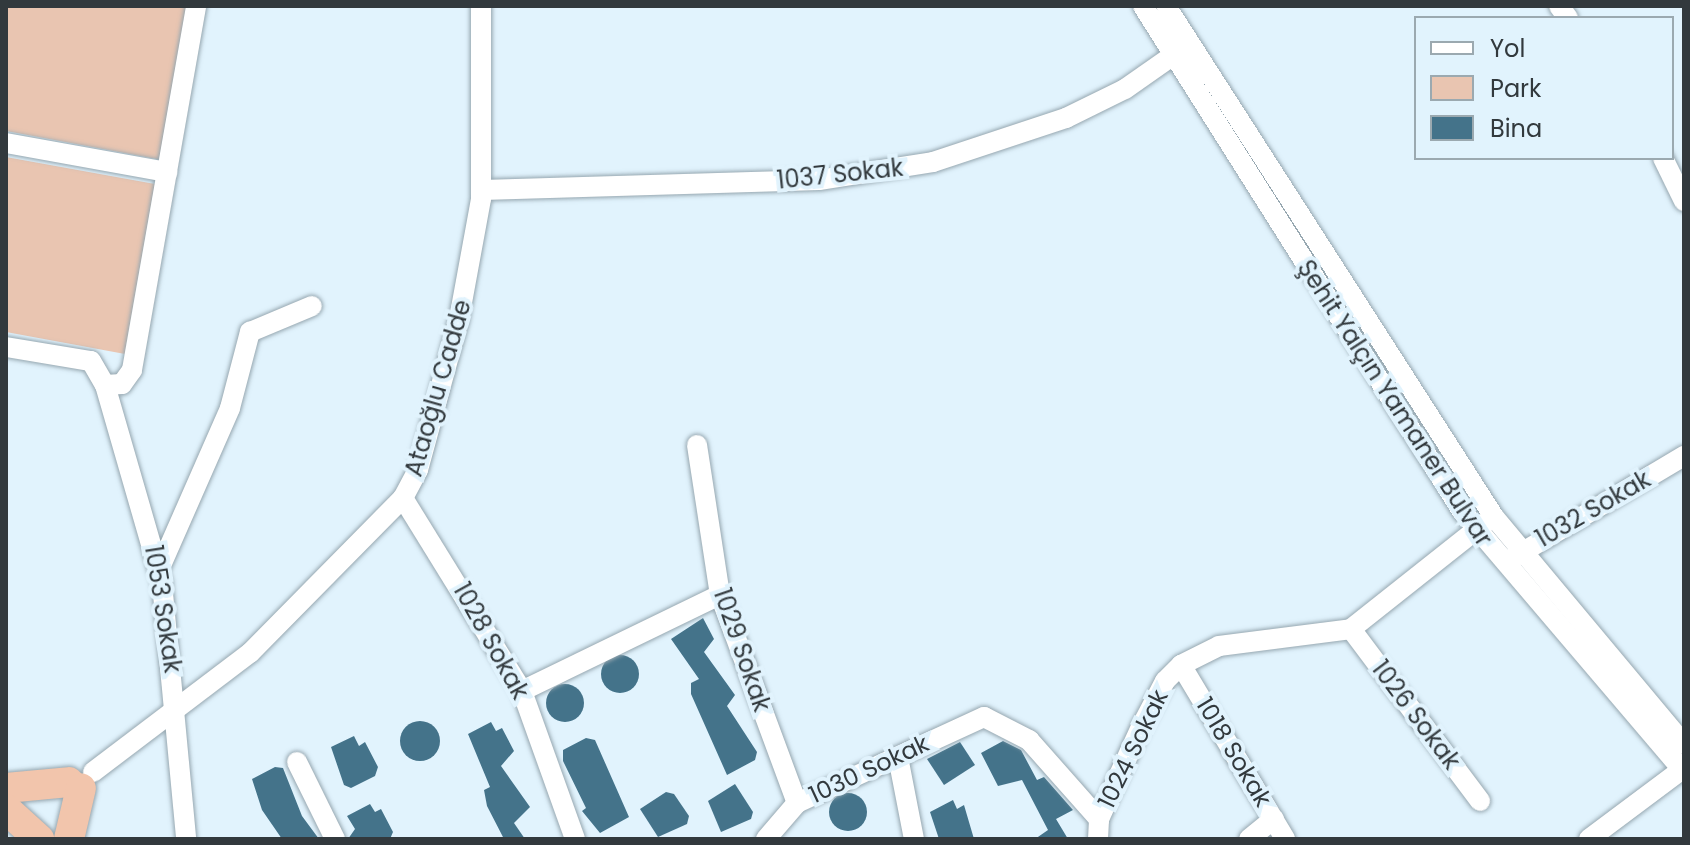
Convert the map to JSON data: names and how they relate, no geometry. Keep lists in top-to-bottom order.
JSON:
{
  "streets": {
    "street": [
      "1037 Sokak",
      "Ataoğlu Cadde",
      "Şehit Yalçın Yamaner Bulvar",
      "1032 Sokak",
      "1053 Sokak",
      "1028 Sokak",
      "1029 Sokak",
      "1026 Sokak",
      "1024 Sokak",
      "1018 Sokak",
      "1030 Sokak"
    ]
  },
  "crossings": [
    ["1037 Sokak", "Ataoğlu Cadde"],
    ["1037 Sokak", "Şehit Yalçın Yamaner Bulvar"],
    ["Ataoğlu Cadde", "1053 Sokak"],
    ["Ataoğlu Cadde", "1028 Sokak"],
    ["Şehit Yalçın Yamaner Bulvar", "1032 Sokak"],
    ["1029 Sokak", "1030 Sokak"],
    ["1024 Sokak", "1018 Sokak"],
    ["1024 Sokak", "1030 Sokak"]
  ],
  "legend": ["Yol", "Park", "Bina"]
}
